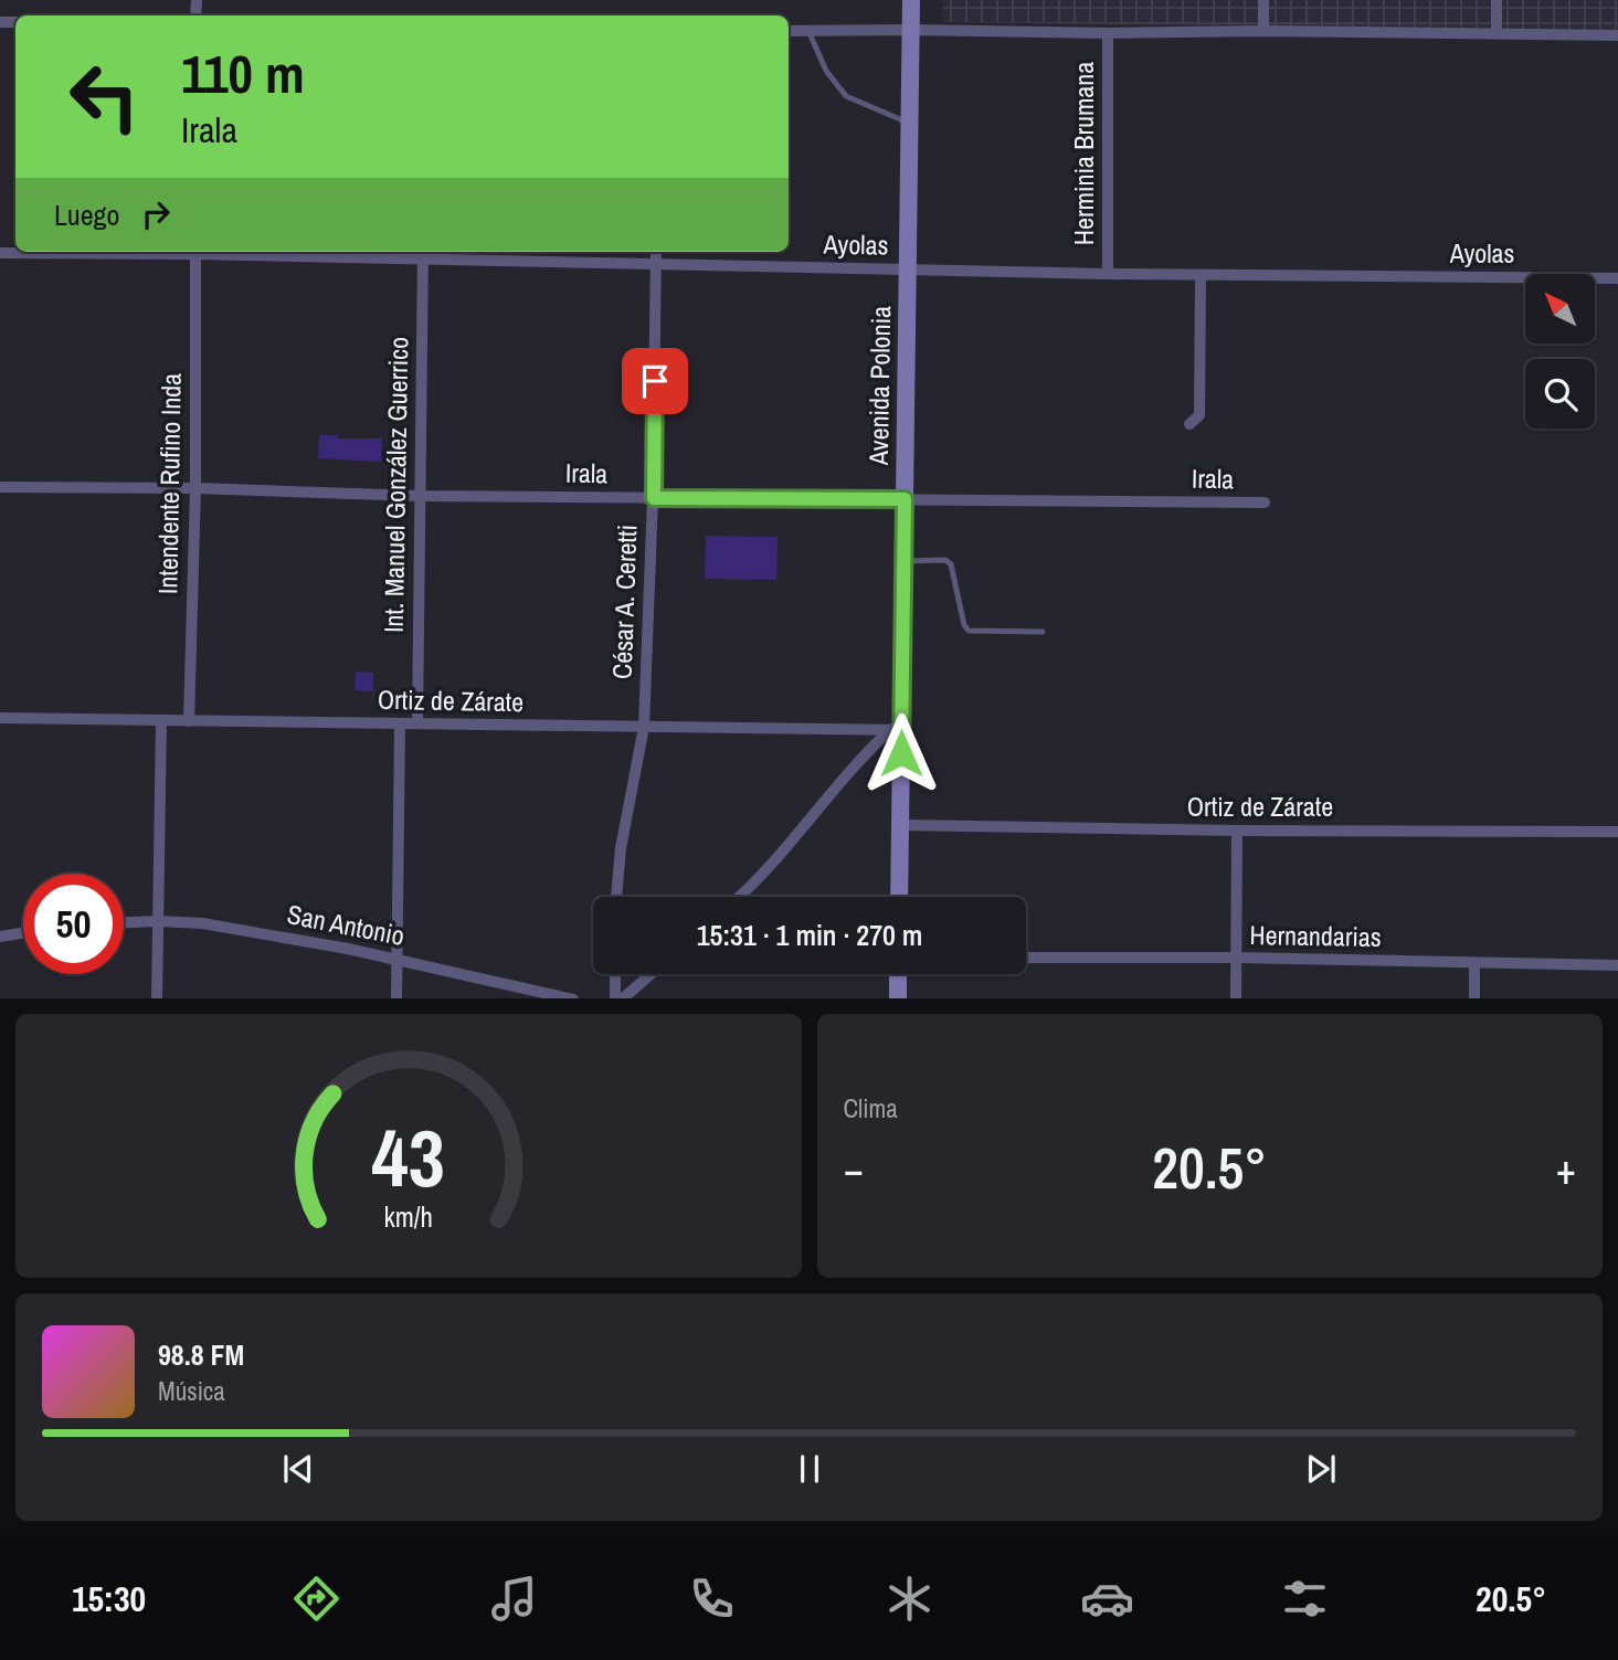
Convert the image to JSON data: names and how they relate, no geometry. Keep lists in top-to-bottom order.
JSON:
{
  "streets": {
    "main road": ["Avenida Polonia"],
    "street": [
      "Herminia Brumana",
      "Ayolas",
      "Irala",
      "Intendente Rufino Inda",
      "Int. Manuel González Guerrico",
      "César A. Ceretti",
      "Ortiz de Zárate",
      "San Antonio",
      "Hernandarias"
    ]
  },
  "crossings": [
    ["Herminia Brumana", "Ayolas"],
    ["Ayolas", "Avenida Polonia"],
    ["Ayolas", "Int. Manuel González Guerrico"],
    ["Ayolas", "César A. Ceretti"],
    ["Avenida Polonia", "Irala"],
    ["Avenida Polonia", "Ortiz de Zárate"],
    ["Irala", "Intendente Rufino Inda"],
    ["Irala", "Int. Manuel González Guerrico"],
    ["Irala", "César A. Ceretti"],
    ["Intendente Rufino Inda", "Ortiz de Zárate"],
    ["Int. Manuel González Guerrico", "Ortiz de Zárate"],
    ["César A. Ceretti", "Ortiz de Zárate"]
  ],
  "north": "top left",
  "page": {
    "turn": ["110 m", "Irala"],
    "then": "Luego",
    "limit": "50",
    "trip": "15:31 · 1 min · 270 m",
    "tile": "Clima",
    "heat": ["−", "20.5°", "+"],
    "song": ["98.8 FM", "Música"],
    "tabs": ["15:30", "20.5°"],
    "gauge": ["43", "km/h"]
  }
}
